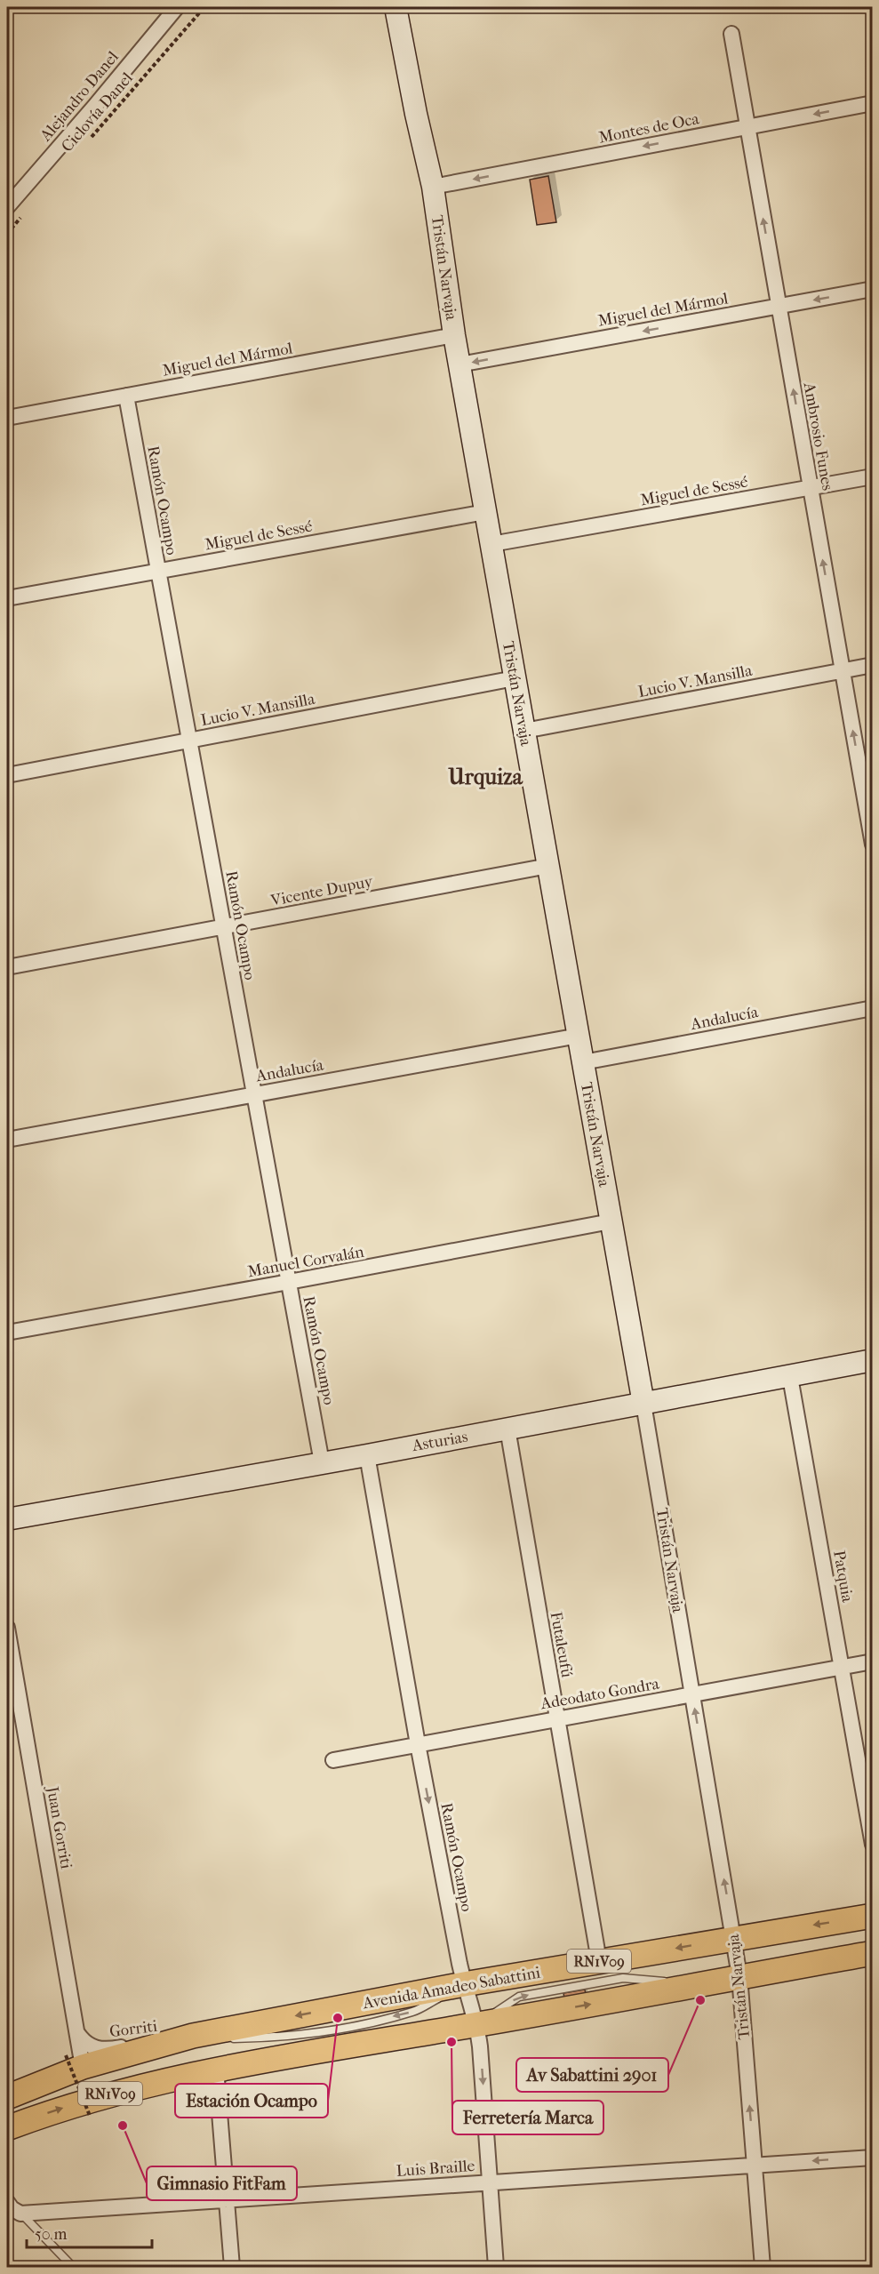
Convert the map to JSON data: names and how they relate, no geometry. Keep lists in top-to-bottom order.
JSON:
{
  "streets": {
    "main road": ["RN1V09", "Avenida Amadeo Sabattini"],
    "street": [
      "Alejandro Danel",
      "Montes de Oca",
      "Tristán Narvaja",
      "Miguel del Mármol",
      "Ambrosio Funes",
      "Miguel de Sessé",
      "Ramón Ocampo",
      "Lucio V. Mansilla",
      "Vicente Dupuy",
      "Andalucía",
      "Manuel Corvalán",
      "Asturias",
      "Patquia",
      "Futaleufú",
      "Adeodato Gondra",
      "Juan Gorriti",
      "Gorriti",
      "Luis Braille"
    ],
    "path": ["Ciclovía Danel"]
  },
  "crossings": [
    ["Montes de Oca", "Tristán Narvaja"],
    ["Montes de Oca", "Ambrosio Funes"],
    ["Tristán Narvaja", "Miguel del Mármol"],
    ["Tristán Narvaja", "Miguel de Sessé"],
    ["Tristán Narvaja", "Lucio V. Mansilla"],
    ["Tristán Narvaja", "Vicente Dupuy"],
    ["Tristán Narvaja", "Andalucía"],
    ["Tristán Narvaja", "Manuel Corvalán"],
    ["Tristán Narvaja", "Asturias"],
    ["Tristán Narvaja", "Adeodato Gondra"],
    ["Tristán Narvaja", "RN1V09"],
    ["Tristán Narvaja", "Avenida Amadeo Sabattini"],
    ["Tristán Narvaja", "Luis Braille"],
    ["Miguel del Mármol", "Ambrosio Funes"],
    ["Miguel del Mármol", "Ramón Ocampo"],
    ["Ambrosio Funes", "Miguel de Sessé"],
    ["Ambrosio Funes", "Lucio V. Mansilla"],
    ["Miguel de Sessé", "Ramón Ocampo"],
    ["Ramón Ocampo", "Lucio V. Mansilla"],
    ["Ramón Ocampo", "Vicente Dupuy"],
    ["Ramón Ocampo", "Andalucía"],
    ["Ramón Ocampo", "Manuel Corvalán"],
    ["Ramón Ocampo", "Asturias"],
    ["Ramón Ocampo", "Adeodato Gondra"],
    ["Ramón Ocampo", "RN1V09"],
    ["Ramón Ocampo", "Avenida Amadeo Sabattini"],
    ["Ramón Ocampo", "Luis Braille"],
    ["Asturias", "Patquia"],
    ["Asturias", "Futaleufú"],
    ["Patquia", "Adeodato Gondra"],
    ["Futaleufú", "Adeodato Gondra"],
    ["Futaleufú", "Avenida Amadeo Sabattini"],
    ["Juan Gorriti", "Gorriti"],
    ["Avenida Amadeo Sabattini", "Gorriti"]
  ],
  "one_way": ["Montes de Oca", "Miguel del Mármol", "Ambrosio Funes"],
  "districts": ["Urquiza"],
  "places": [
    "Av Sabattini 2901",
    "Estación Ocampo",
    "Ferretería Marca",
    "Gimnasio FitFam"
  ],
  "scale_bar": "50 m"
}
